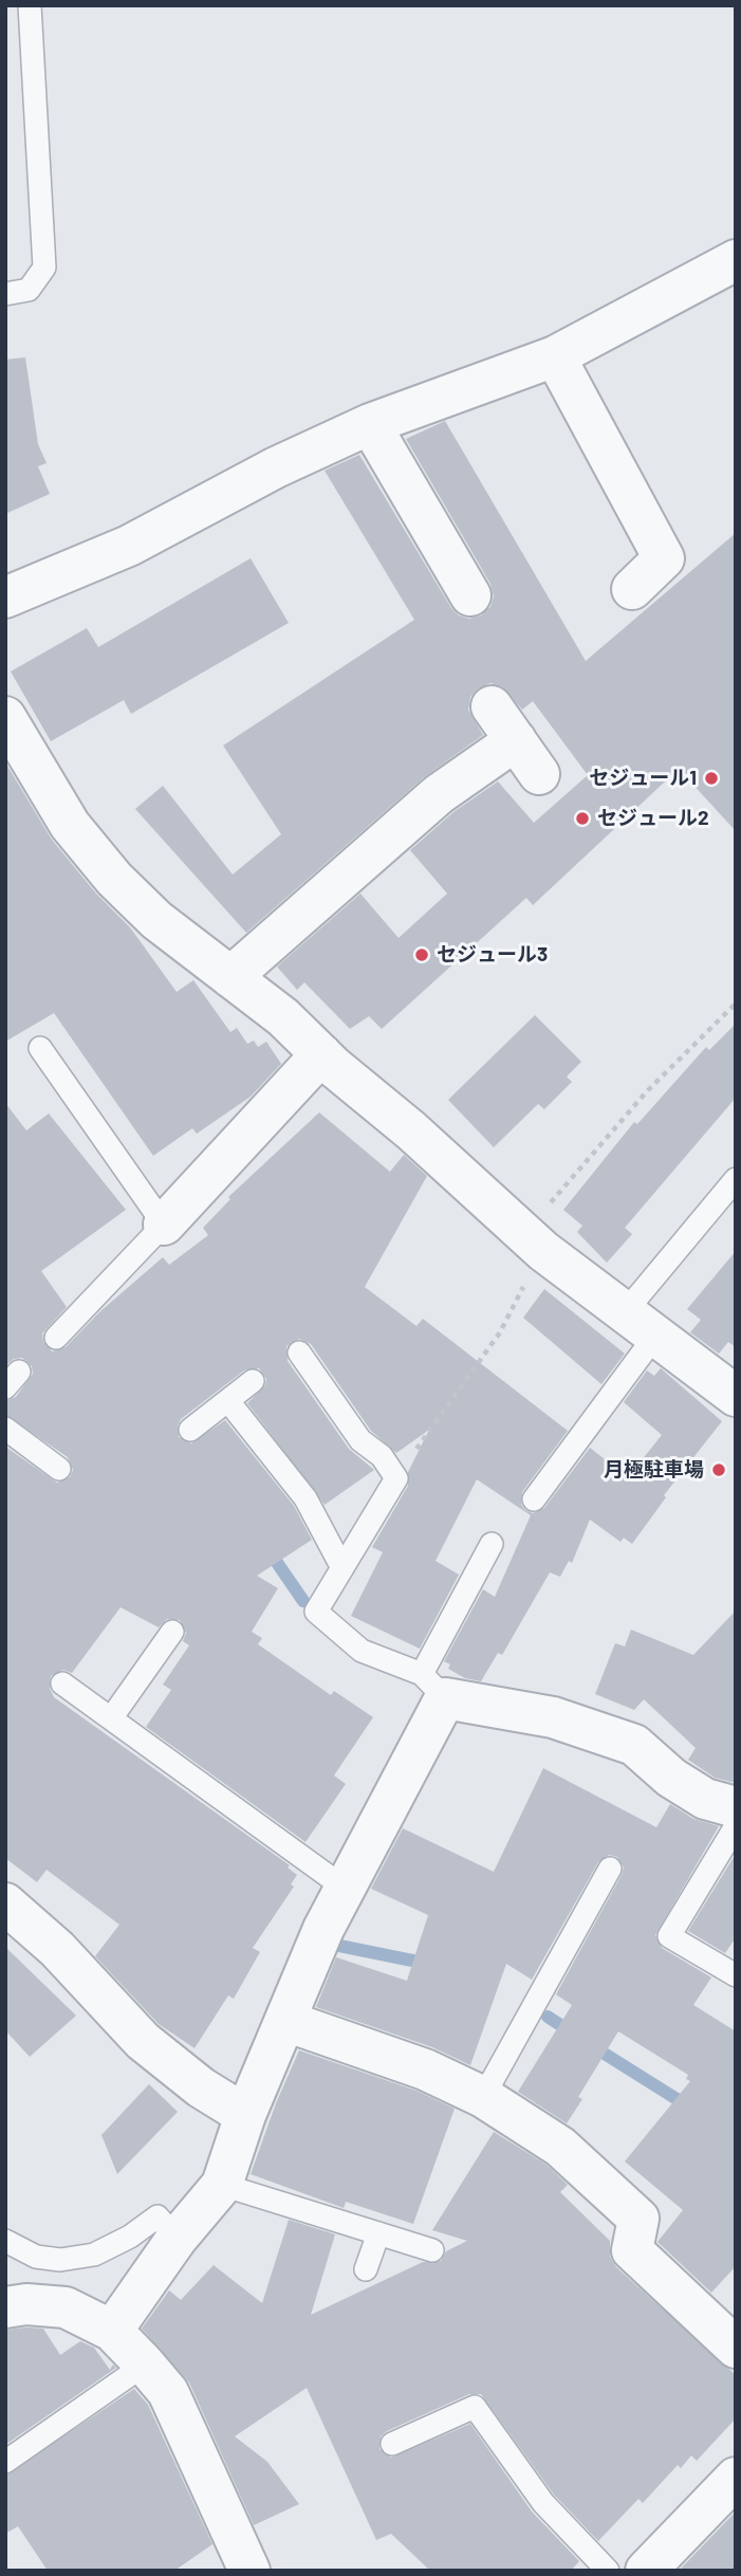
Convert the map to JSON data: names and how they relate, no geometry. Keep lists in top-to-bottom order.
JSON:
{
  "places": [
    "セジュール1",
    "セジュール2",
    "セジュール3",
    "月極駐車場"
  ]
}
